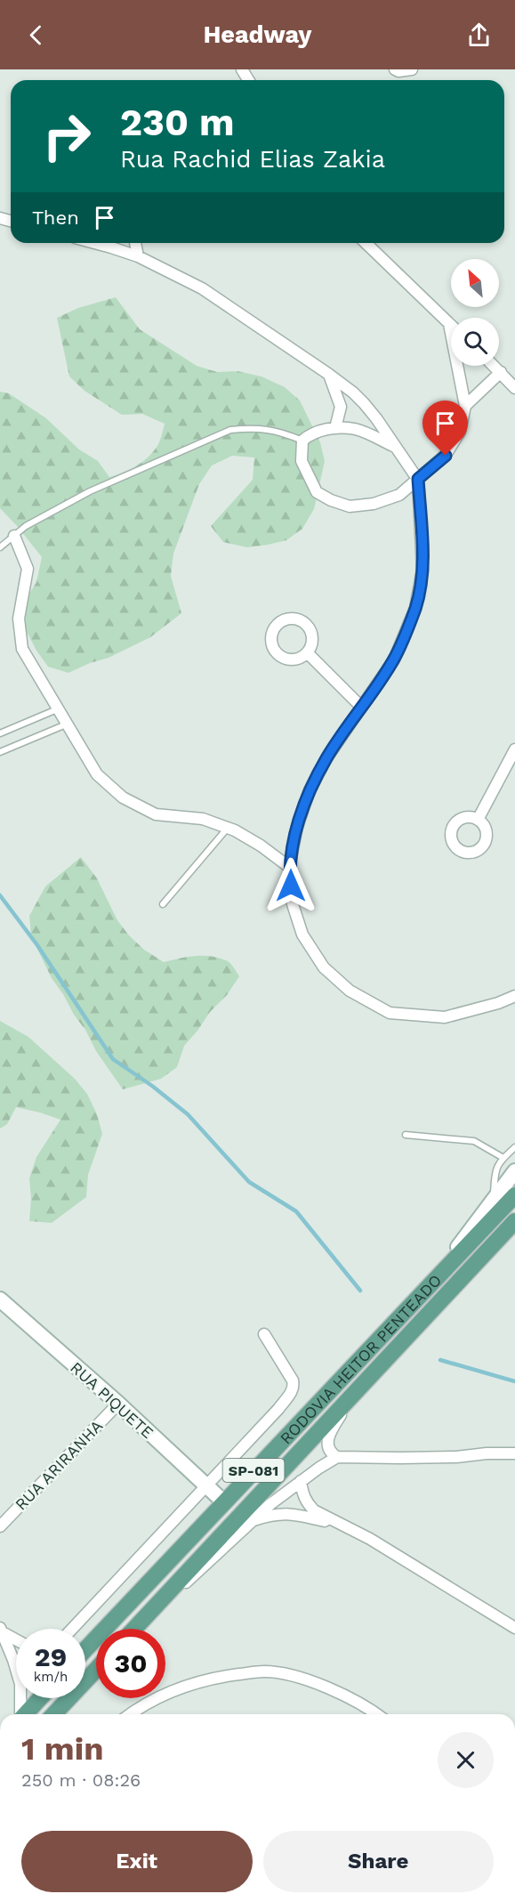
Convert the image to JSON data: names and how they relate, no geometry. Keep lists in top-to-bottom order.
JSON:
{
  "streets": {
    "main road": ["RODOVIA HEITOR PENTEADO", "SP-081"],
    "street": ["RUA PIQUETE", "RUA ARIRANHA"]
  },
  "crossings": [
    ["RODOVIA HEITOR PENTEADO", "RUA PIQUETE"],
    ["RUA PIQUETE", "RUA ARIRANHA"]
  ],
  "north": "top left",
  "page": {
    "header": "Headway",
    "turn": ["230 m", "Rua Rachid Elias Zakia"],
    "then": "Then",
    "speed": "29 km/h",
    "limit": "30",
    "heading": ["1 min", "250 m · 08:26"],
    "buttons": ["Exit", "Share"]
  }
}
